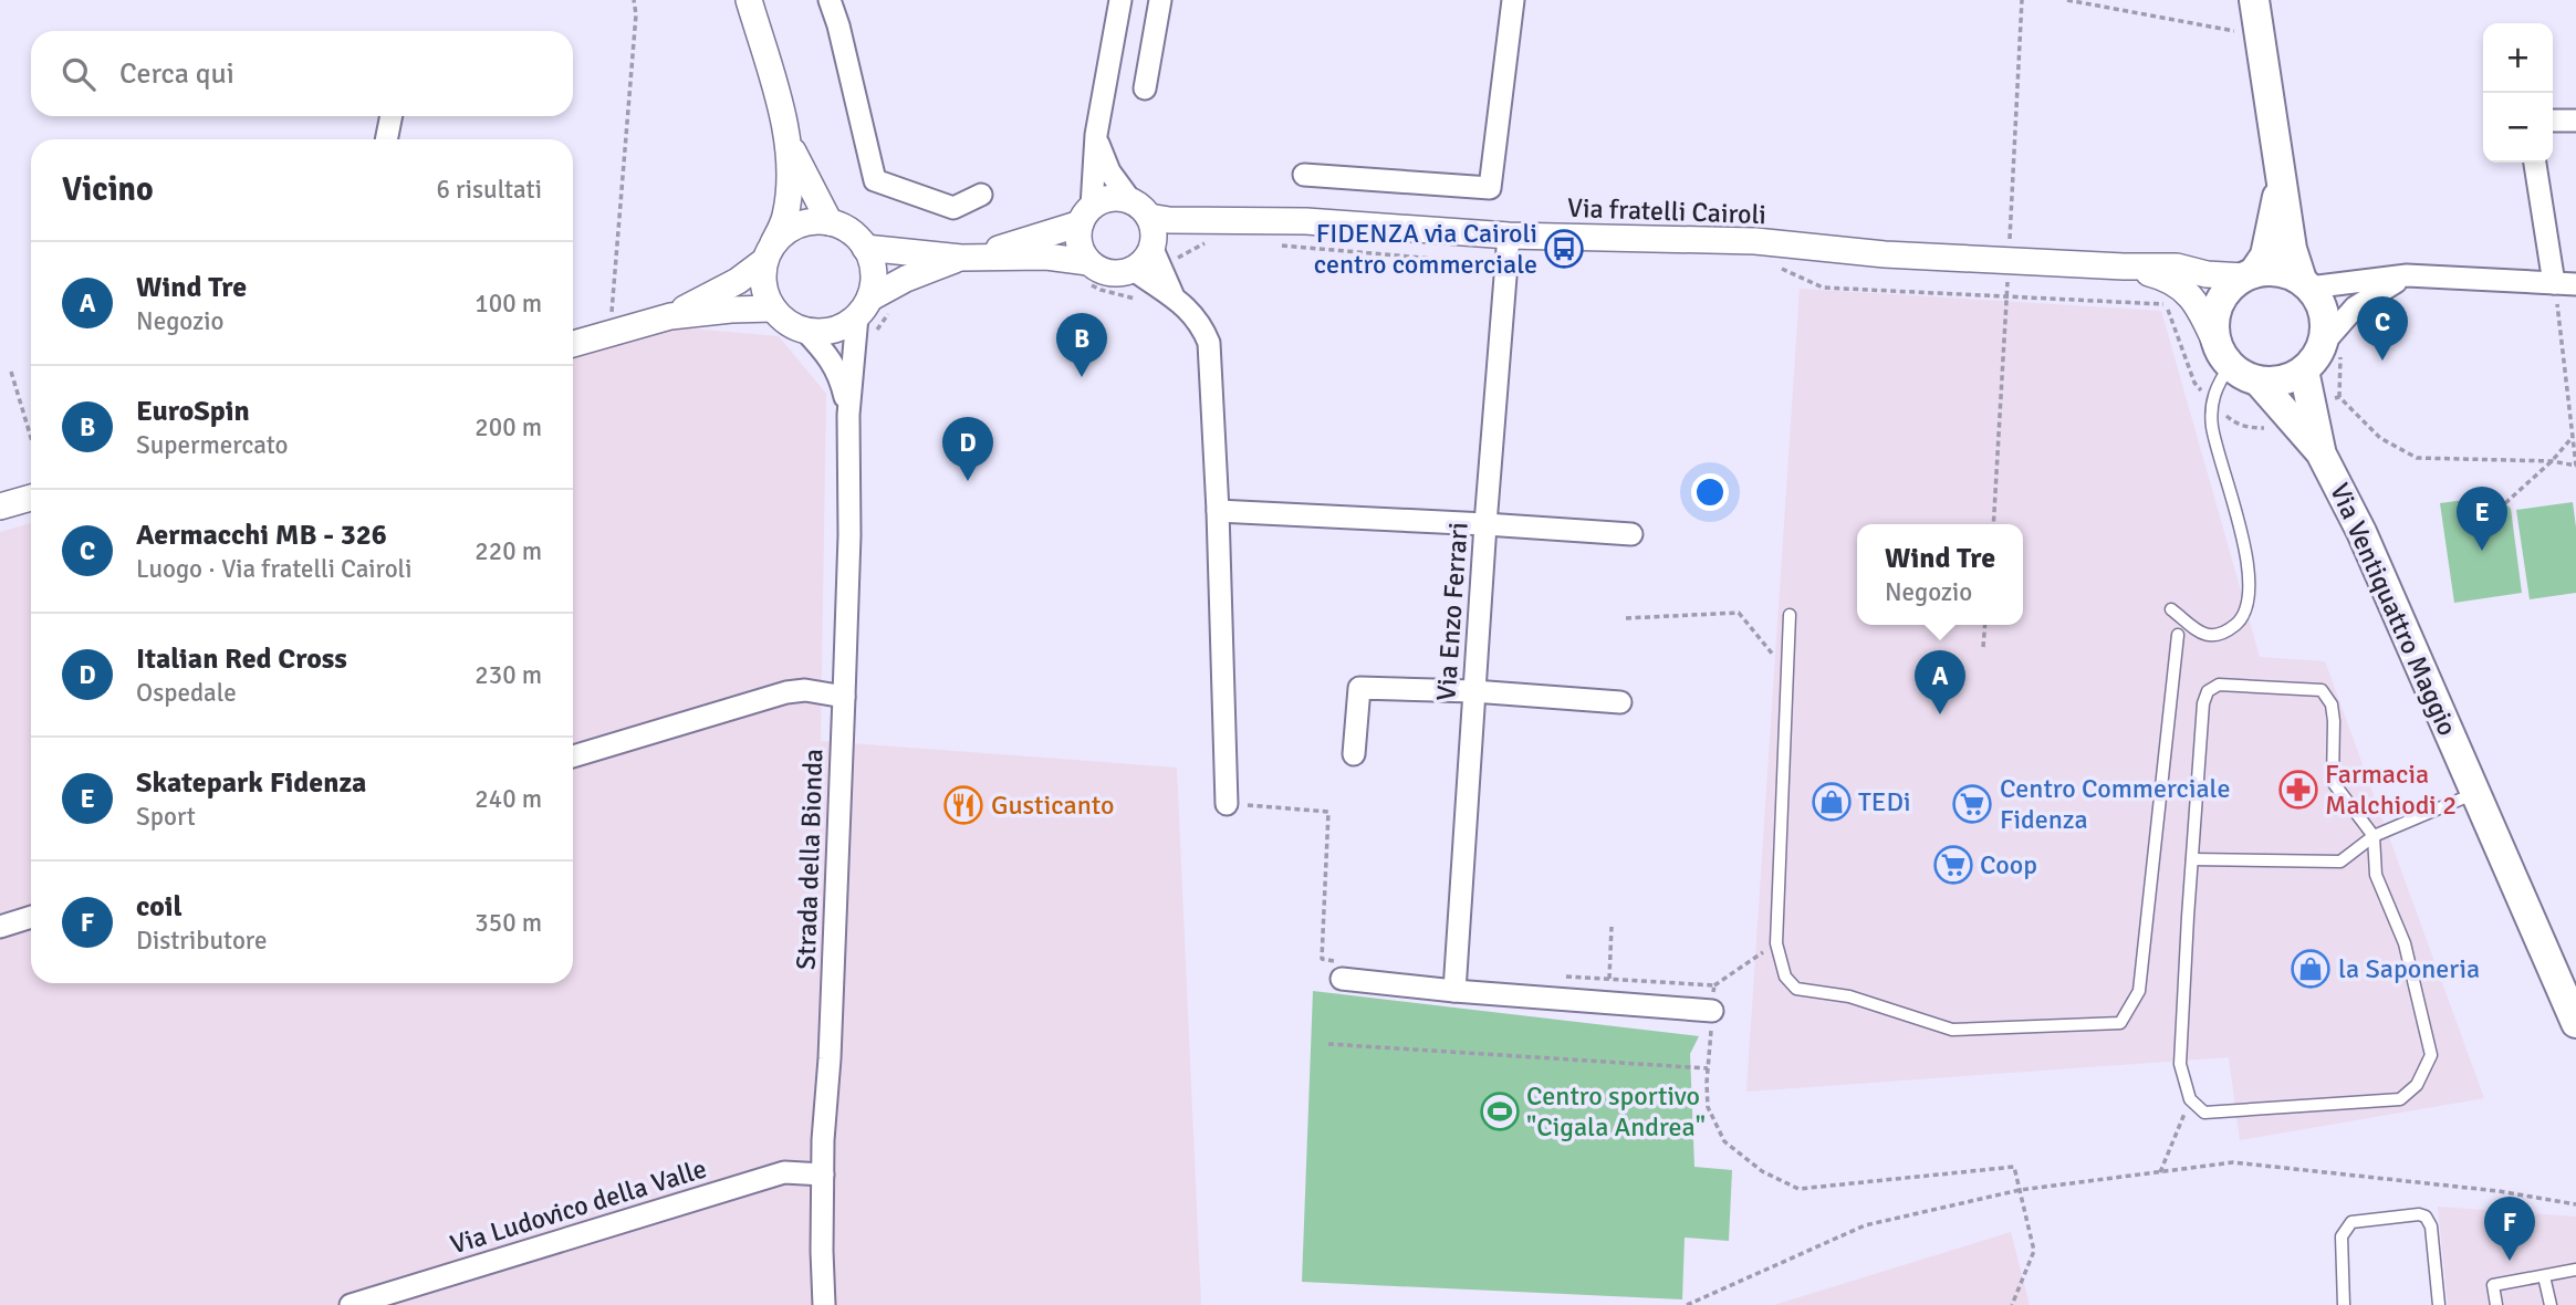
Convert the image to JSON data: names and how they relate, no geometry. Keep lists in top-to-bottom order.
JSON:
{
  "streets": {
    "main road": ["Via Ventiquattro Maggio"],
    "street": [
      "Via fratelli Cairoli",
      "Via Enzo Ferrari",
      "Strada della Bionda",
      "Via Ludovico della Valle"
    ]
  },
  "crossings": [
    ["Via fratelli Cairoli", "Via Ventiquattro Maggio"],
    ["Via fratelli Cairoli", "Via Enzo Ferrari"],
    ["Strada della Bionda", "Via Ludovico della Valle"]
  ],
  "places": {
    "bus stop": ["FIDENZA via Cairoli centro commerciale"],
    "pharmacy": ["Farmacia Malchiodi 2"],
    "shop": ["TEDi", "la Saponeria"],
    "supermarket": ["Centro Commerciale Fidenza", "Coop"],
    "restaurant": ["Gusticanto"],
    "sports": ["Centro sportivo \"Cigala Andrea\""]
  },
  "page": {
    "map_buttons": ["+", "−"],
    "search": "Cerca qui",
    "heading": ["Vicino", "6 risultati"],
    "list": [
      {
        "mark": "A",
        "name": "Wind Tre",
        "note": "Negozio",
        "value": "100 m"
      },
      {
        "mark": "B",
        "name": "EuroSpin",
        "note": "Supermercato",
        "value": "200 m"
      },
      {
        "mark": "C",
        "name": "Aermacchi MB - 326",
        "note": "Luogo · Via fratelli Cairoli",
        "value": "220 m"
      },
      {
        "mark": "D",
        "name": "Italian Red Cross",
        "note": "Ospedale",
        "value": "230 m"
      },
      {
        "mark": "E",
        "name": "Skatepark Fidenza",
        "note": "Sport",
        "value": "240 m"
      },
      {
        "mark": "F",
        "name": "coil",
        "note": "Distributore",
        "value": "350 m"
      }
    ],
    "pins": [
      "C",
      "B",
      "D",
      "E",
      "A",
      "F"
    ],
    "popup": ["Wind Tre", "Negozio"]
  }
}
